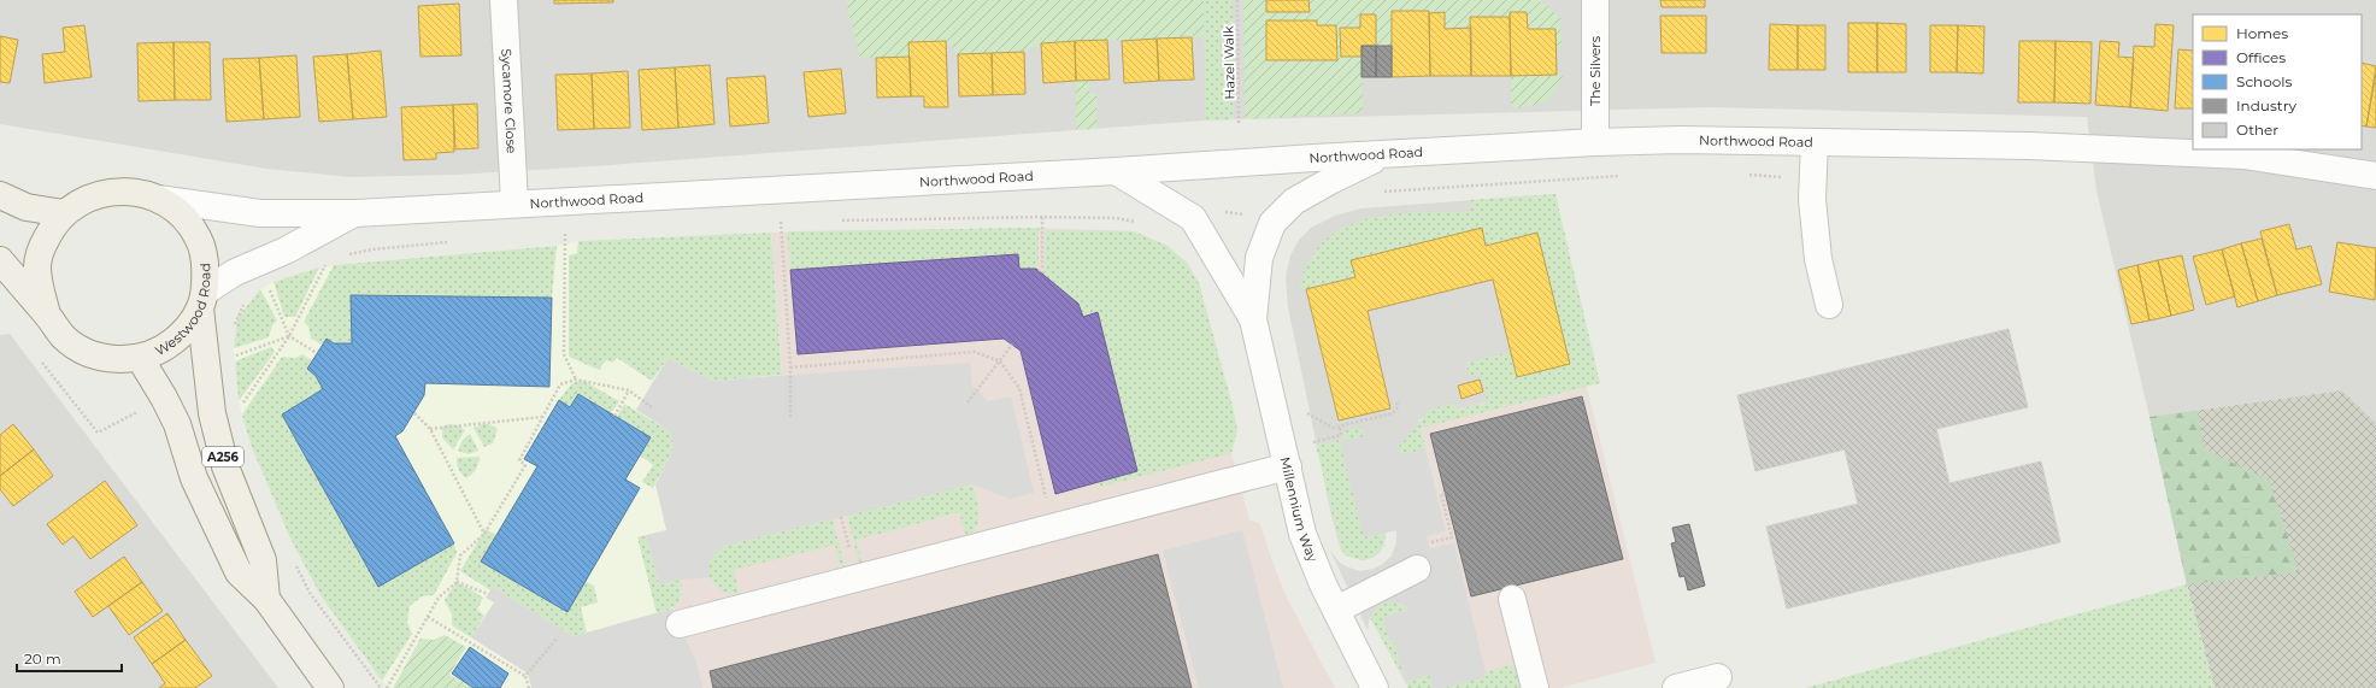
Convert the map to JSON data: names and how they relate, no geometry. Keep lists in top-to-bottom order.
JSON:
{
  "streets": {
    "main road": ["Westwood Road", "A256"],
    "street": [
      "The Silvers",
      "Sycamore Close",
      "Northwood Road",
      "Millennium Way"
    ],
    "path": ["Hazel Walk"]
  },
  "crossings": [
    ["The Silvers", "Northwood Road"],
    ["Sycamore Close", "Northwood Road"],
    ["Northwood Road", "Westwood Road"],
    ["Northwood Road", "A256"],
    ["Northwood Road", "Millennium Way"],
    ["Westwood Road", "A256"]
  ],
  "legend": [
    "Homes",
    "Offices",
    "Schools",
    "Industry",
    "Other"
  ],
  "scale_bar": "20 m"
}
